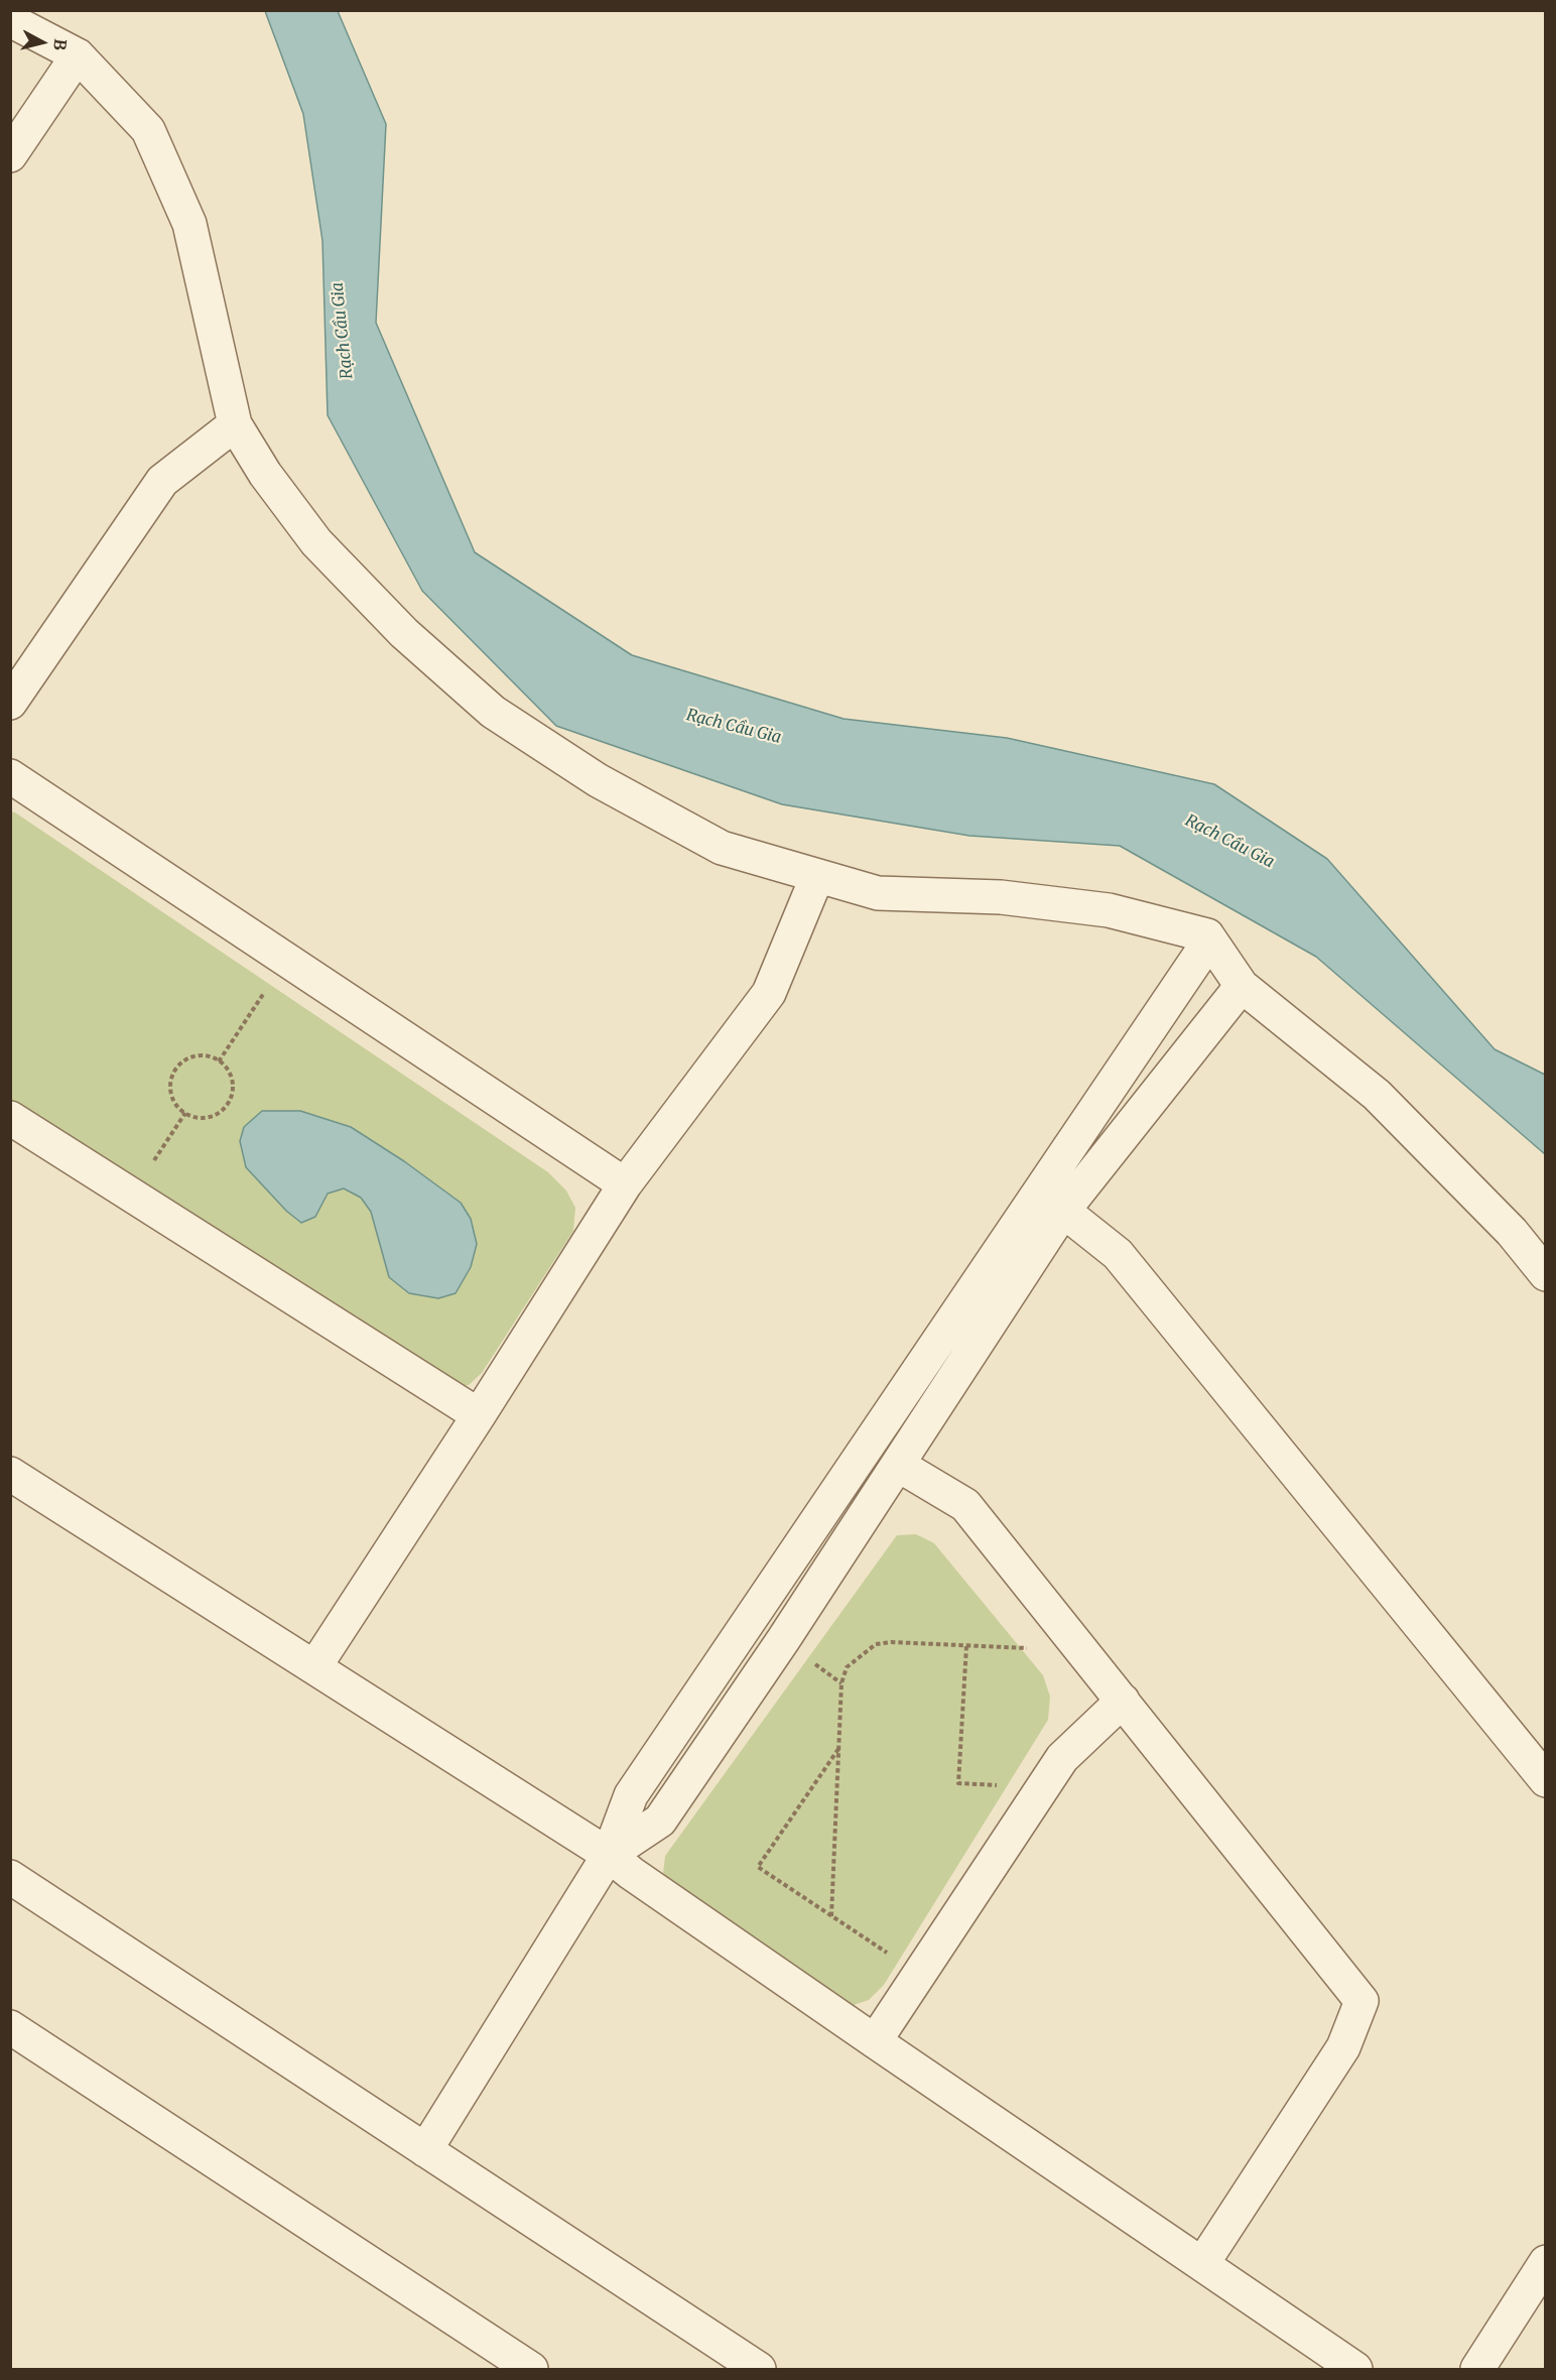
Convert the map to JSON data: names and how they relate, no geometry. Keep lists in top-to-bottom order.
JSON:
{
  "water": ["Rạch Cầu Gia"],
  "north": "right"
}
